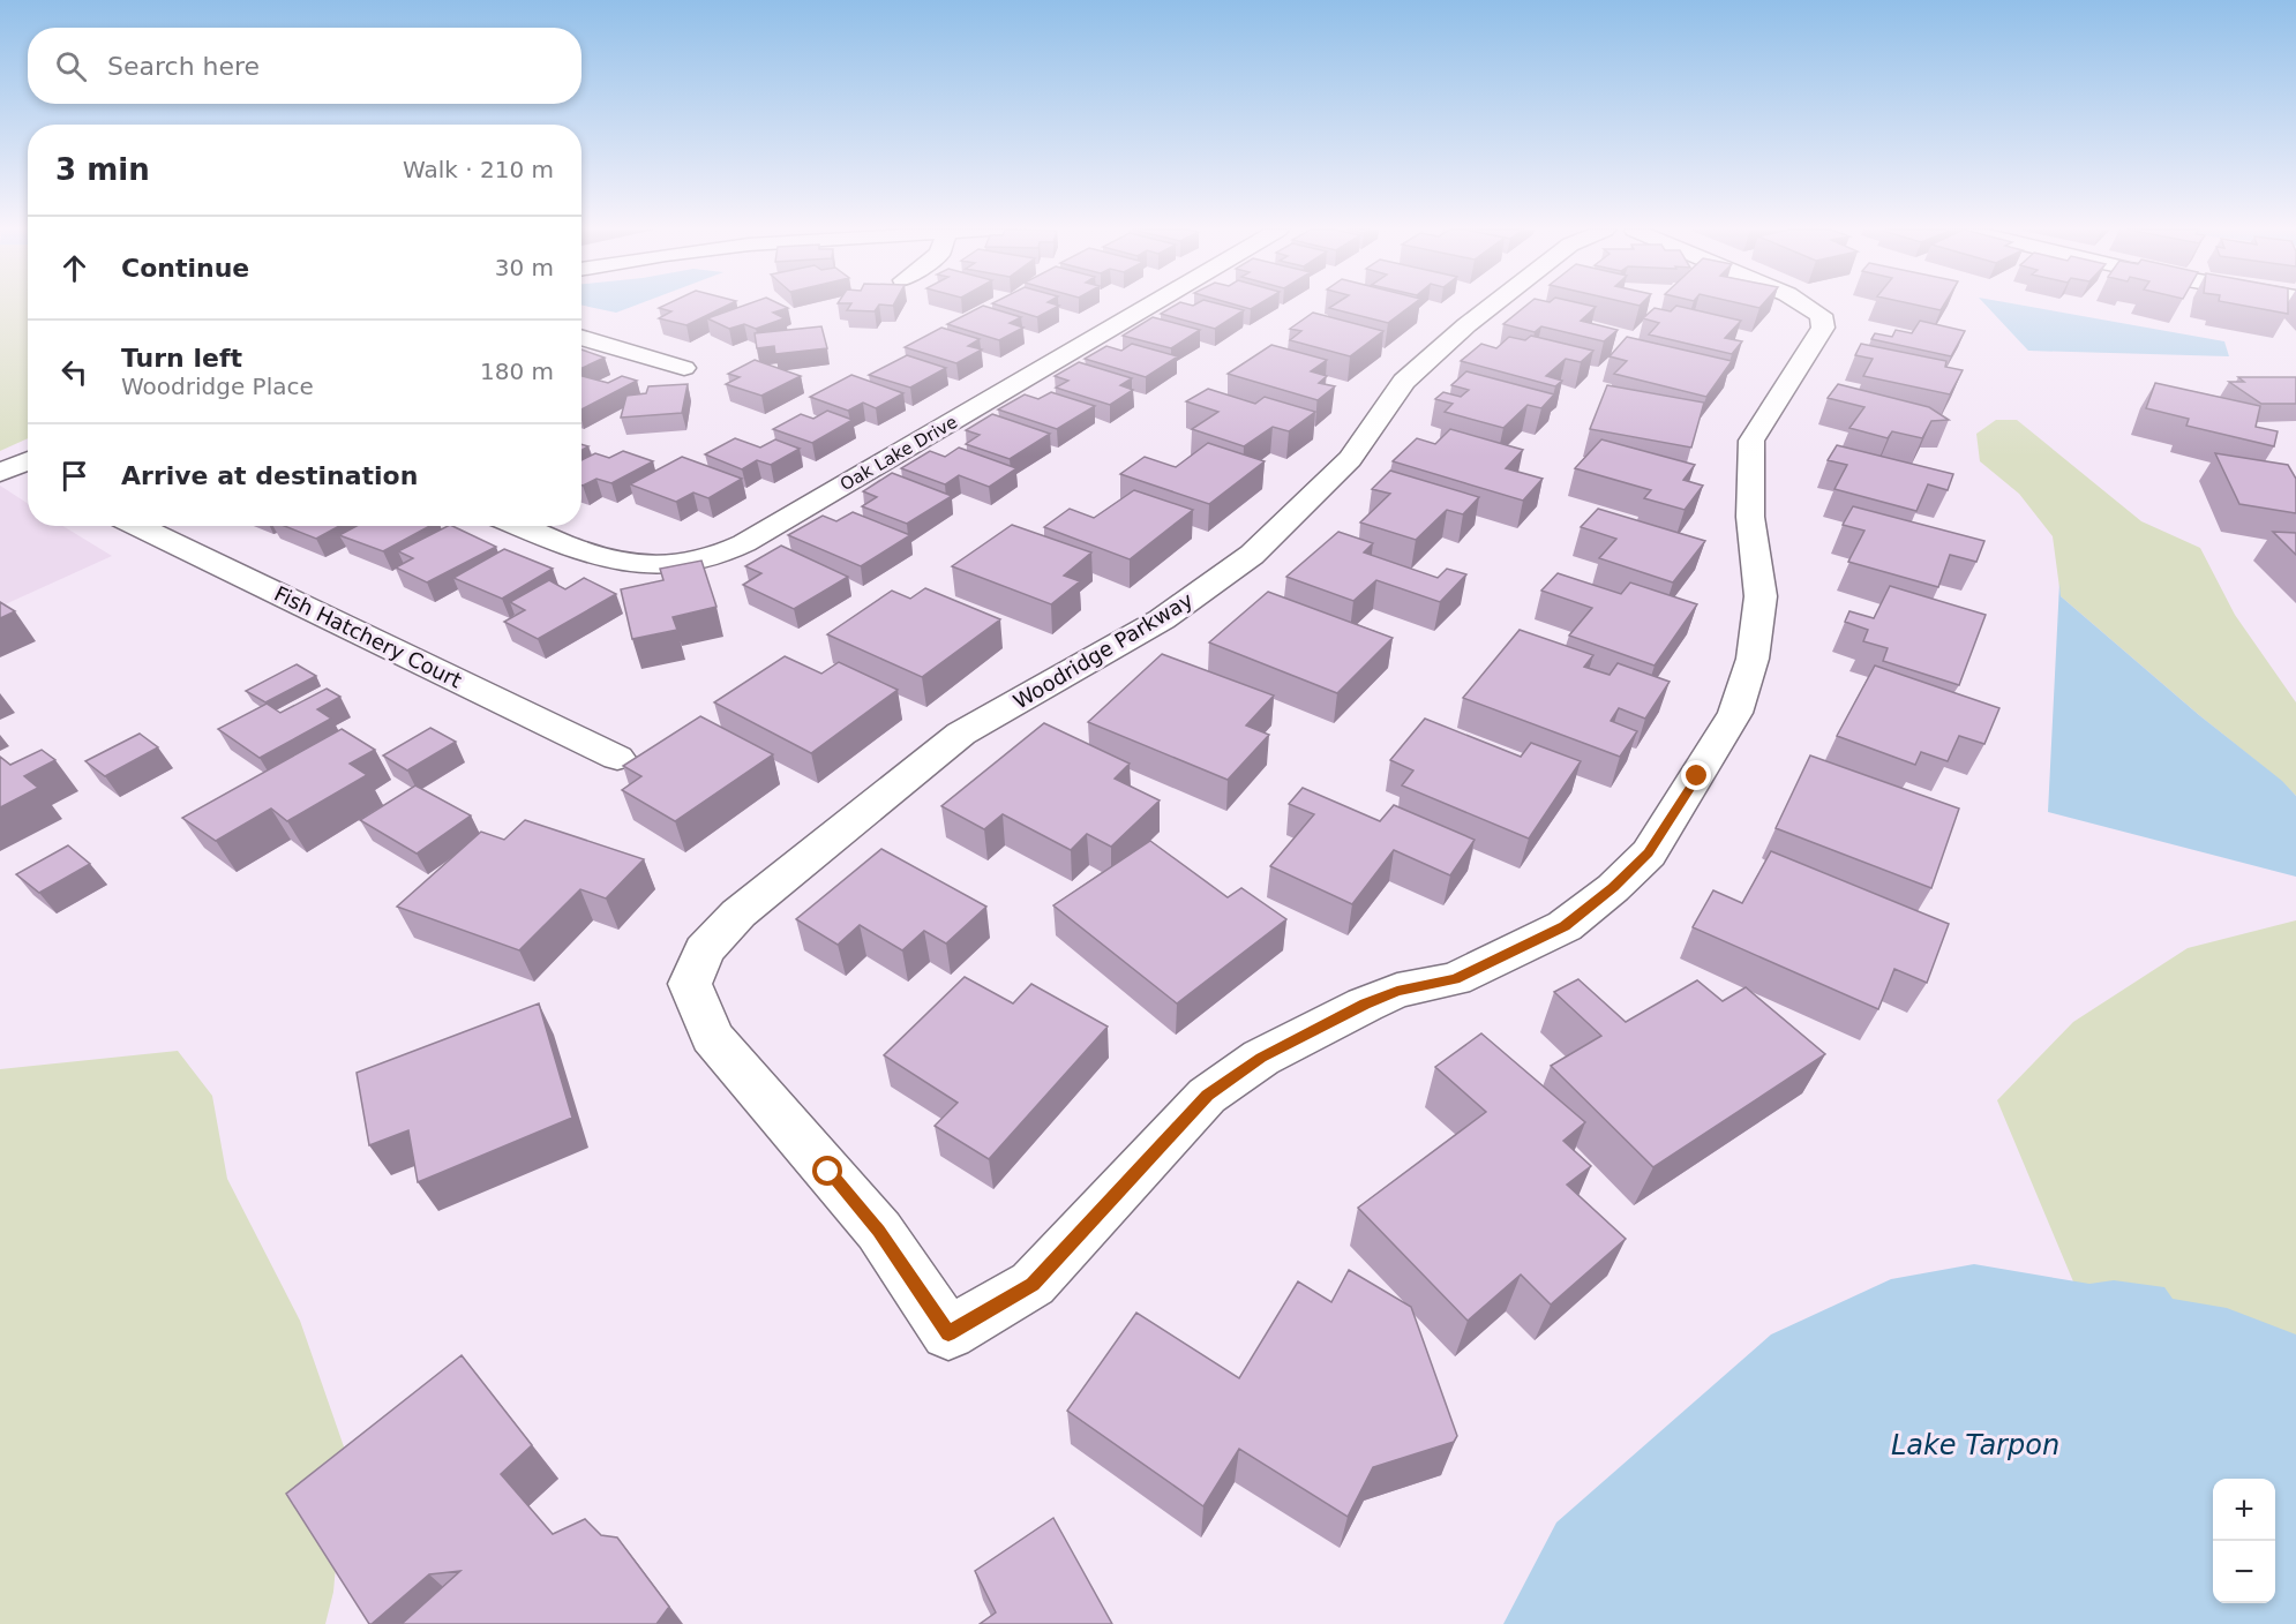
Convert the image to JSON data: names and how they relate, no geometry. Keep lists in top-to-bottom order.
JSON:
{
  "streets": {
    "street": ["Oak Lake Drive", "Fish Hatchery Court", "Woodridge Parkway"]
  },
  "water": ["Lake Tarpon"],
  "page": {
    "search": "Search here",
    "heading": ["3 min", "Walk · 210 m"],
    "list": [
      ["Continue", "30 m"],
      ["Turn left", "Woodridge Place", "180 m"],
      "Arrive at destination"
    ],
    "map_buttons": ["+", "−"]
  }
}
